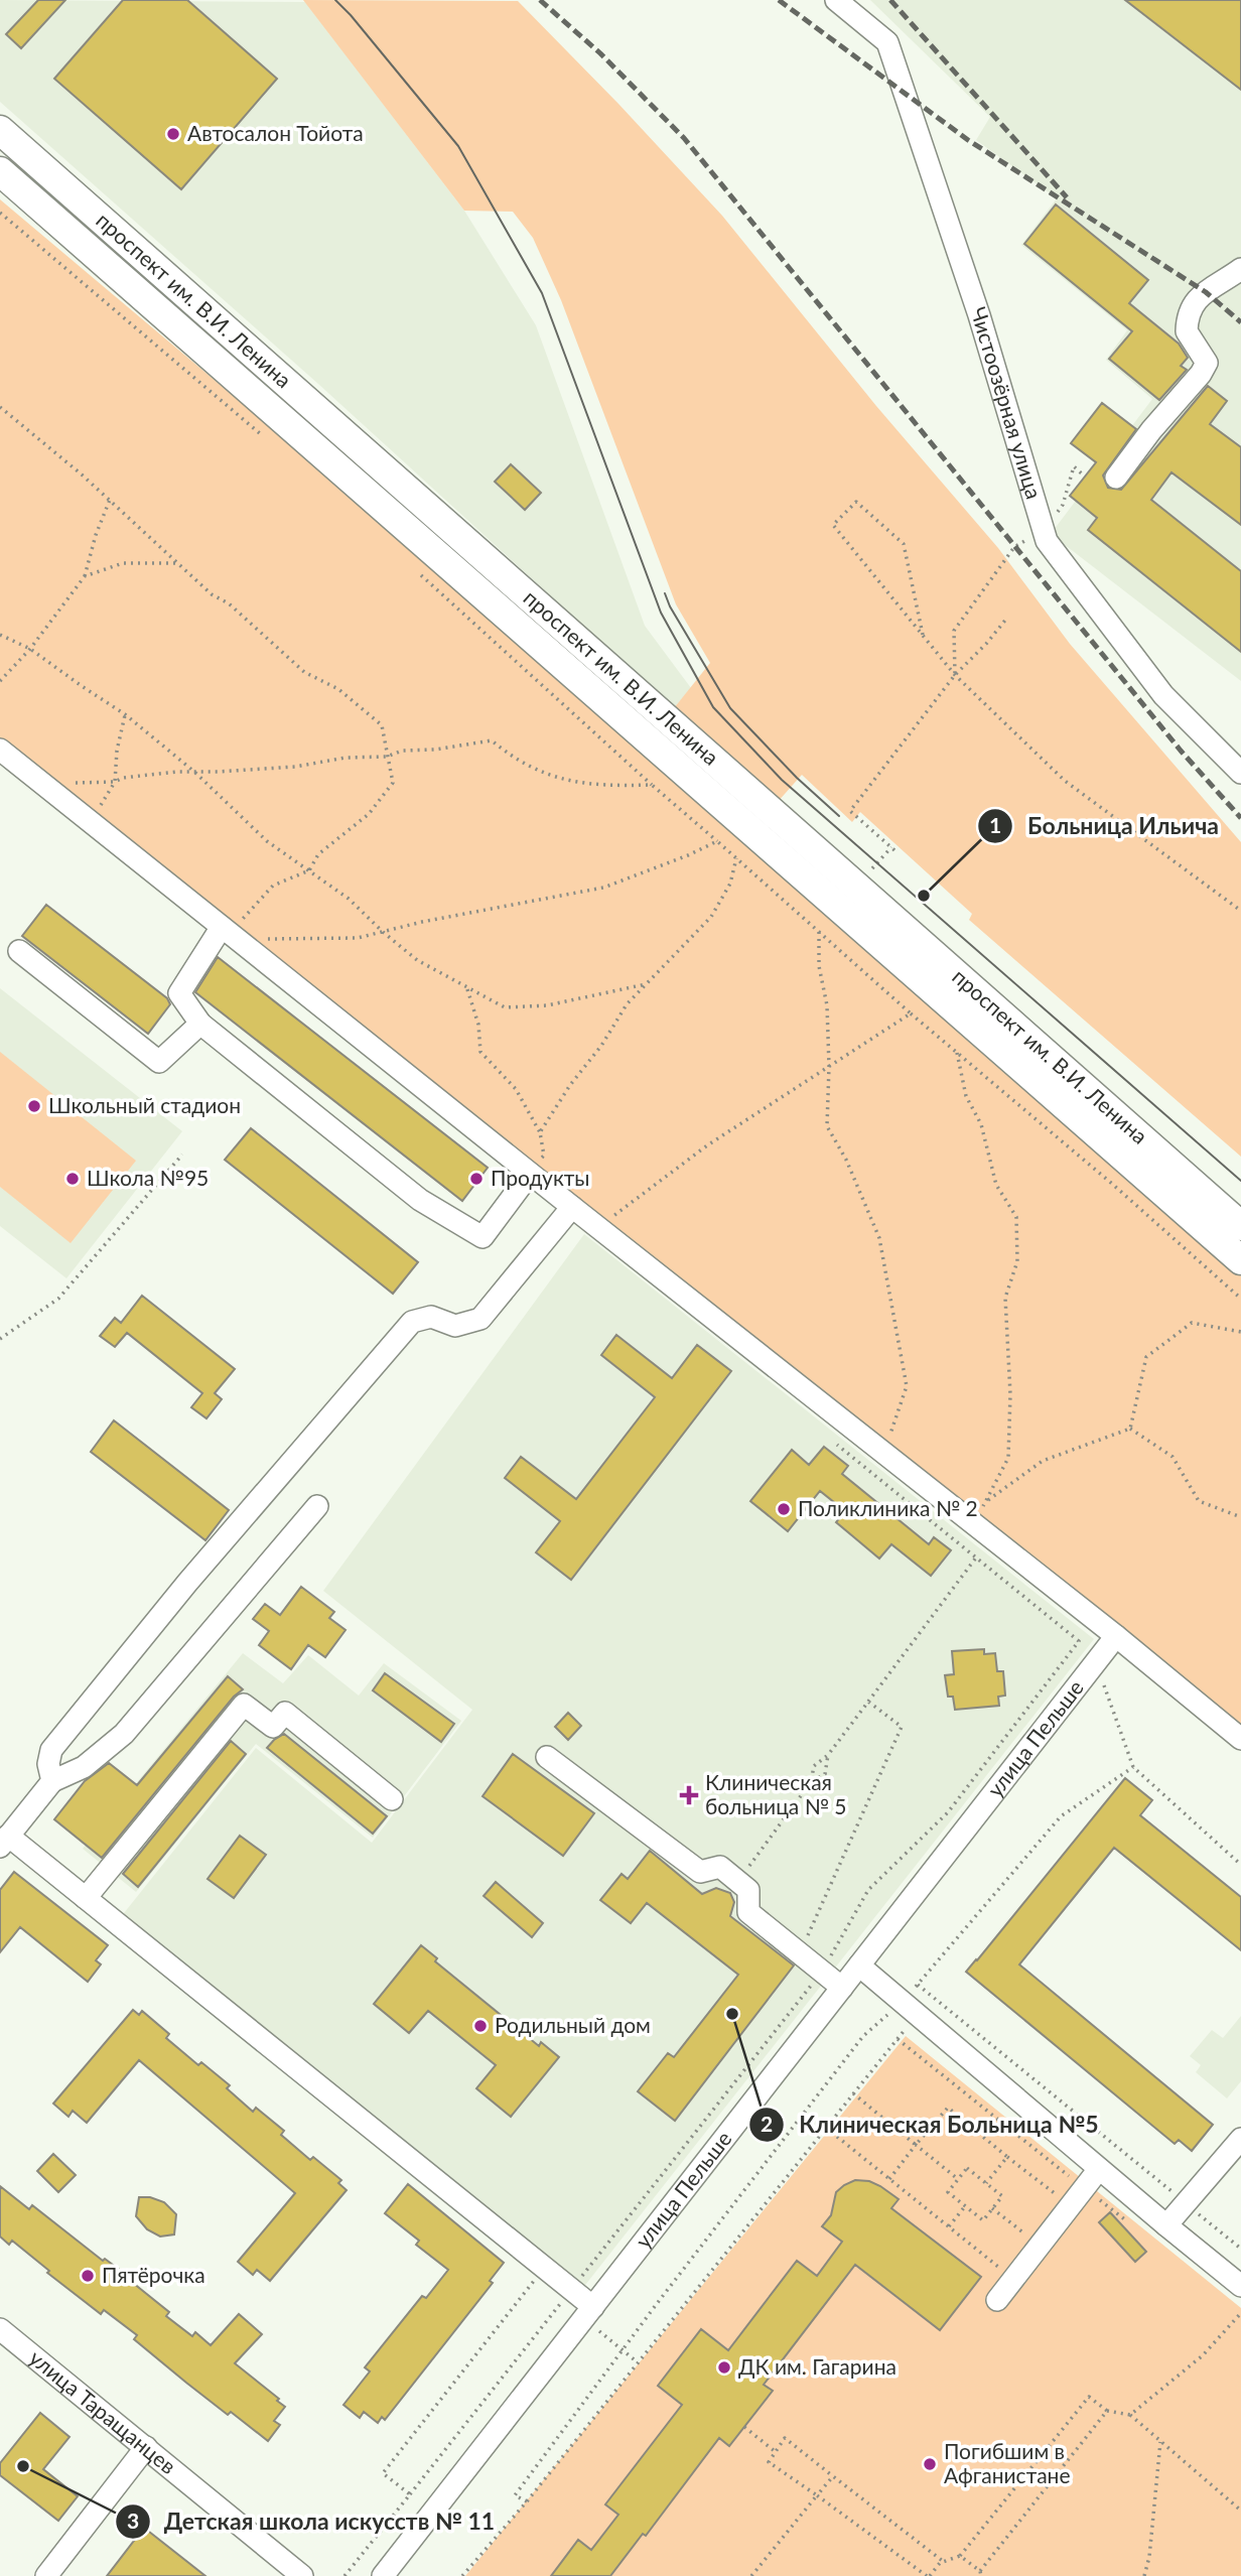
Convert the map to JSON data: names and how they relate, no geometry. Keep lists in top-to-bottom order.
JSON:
{
  "streets": {
    "main road": ["проспект им. В.И. Ленина"],
    "street": ["Чистоозёрная улица", "улица Пельше", "улица Таращанцев"]
  },
  "places": {
    "other": [
      "Автосалон Тойота",
      "Больница Ильича",
      "Школьный стадион",
      "Школа №95",
      "Продукты",
      "Поликлиника № 2",
      "Клиническая Больница №5",
      "Родильный дом",
      "Пятёрочка",
      "ДК им. Гагарина",
      "Погибшим в Афганистане",
      "Детская школа искусств № 11"
    ],
    "health": ["Клиническая больница № 5"]
  }
}
